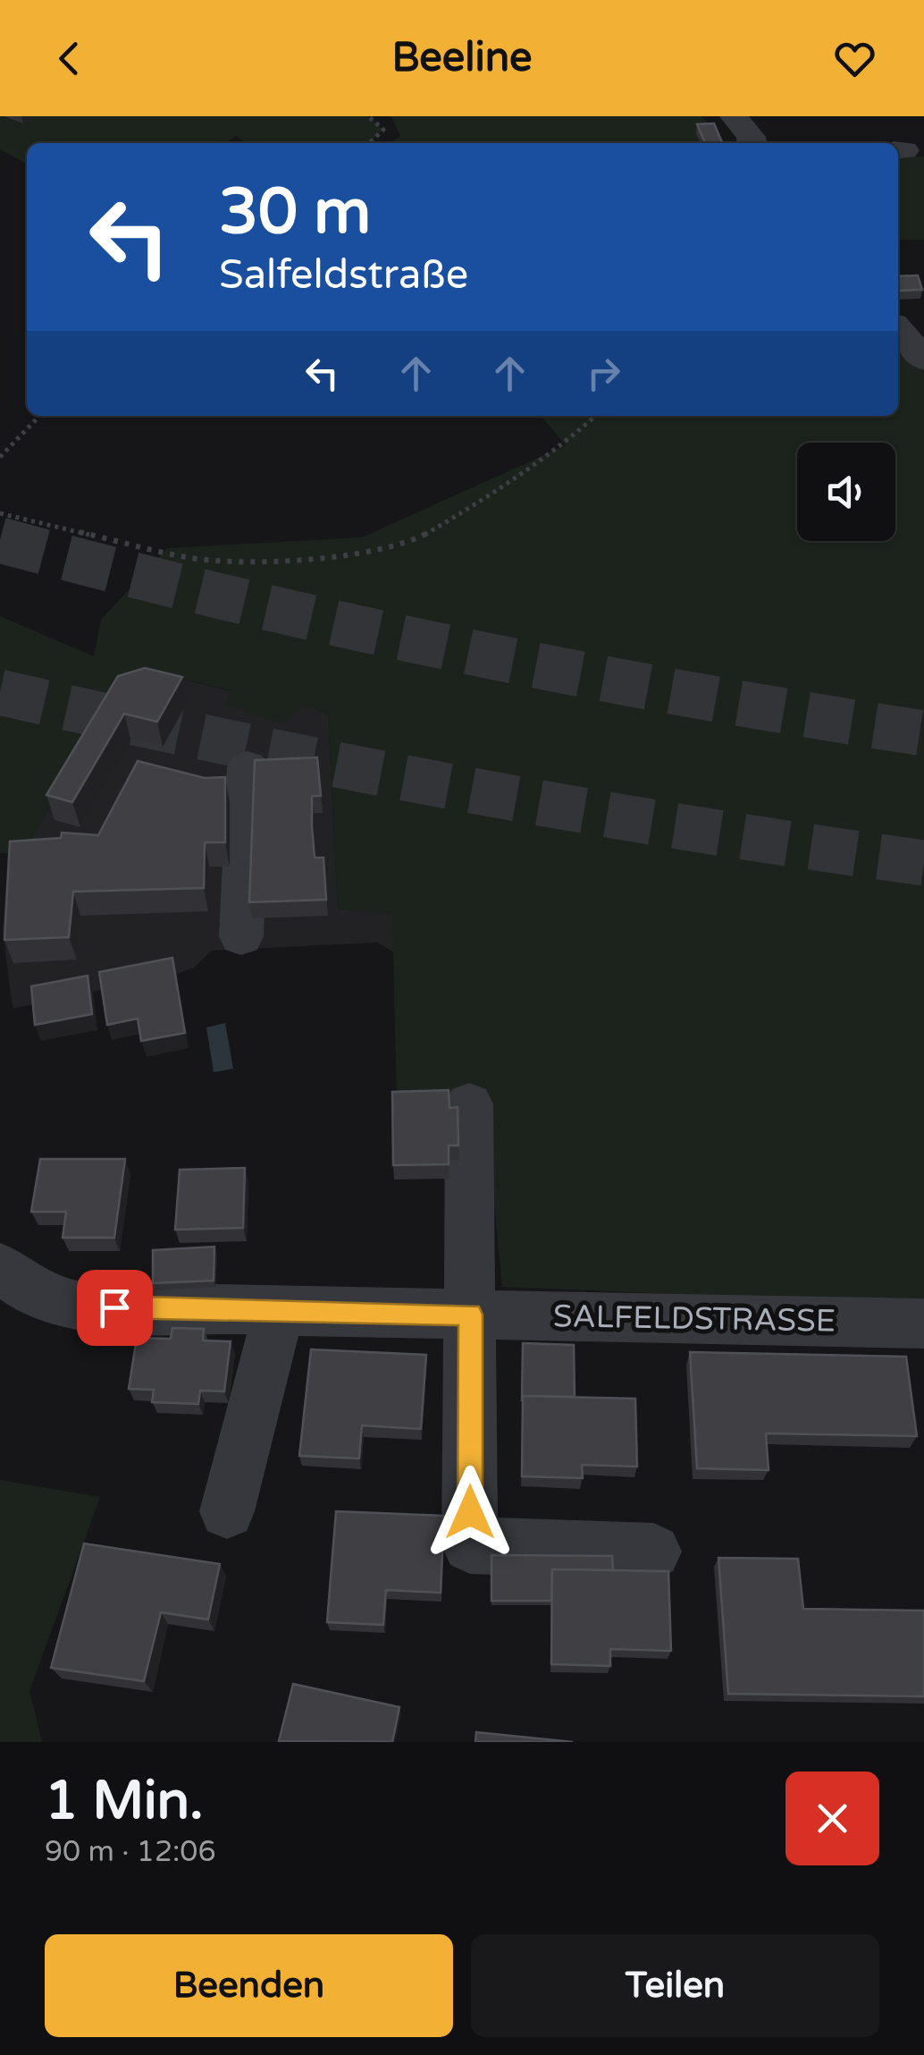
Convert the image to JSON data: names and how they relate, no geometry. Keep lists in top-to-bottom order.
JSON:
{
  "streets": {
    "street": ["SALFELDSTRASSE"]
  },
  "page": {
    "header": "Beeline",
    "turn": ["30 m", "Salfeldstraße"],
    "heading": ["1 Min.", "90 m · 12:06"],
    "buttons": ["Beenden", "Teilen"]
  }
}
